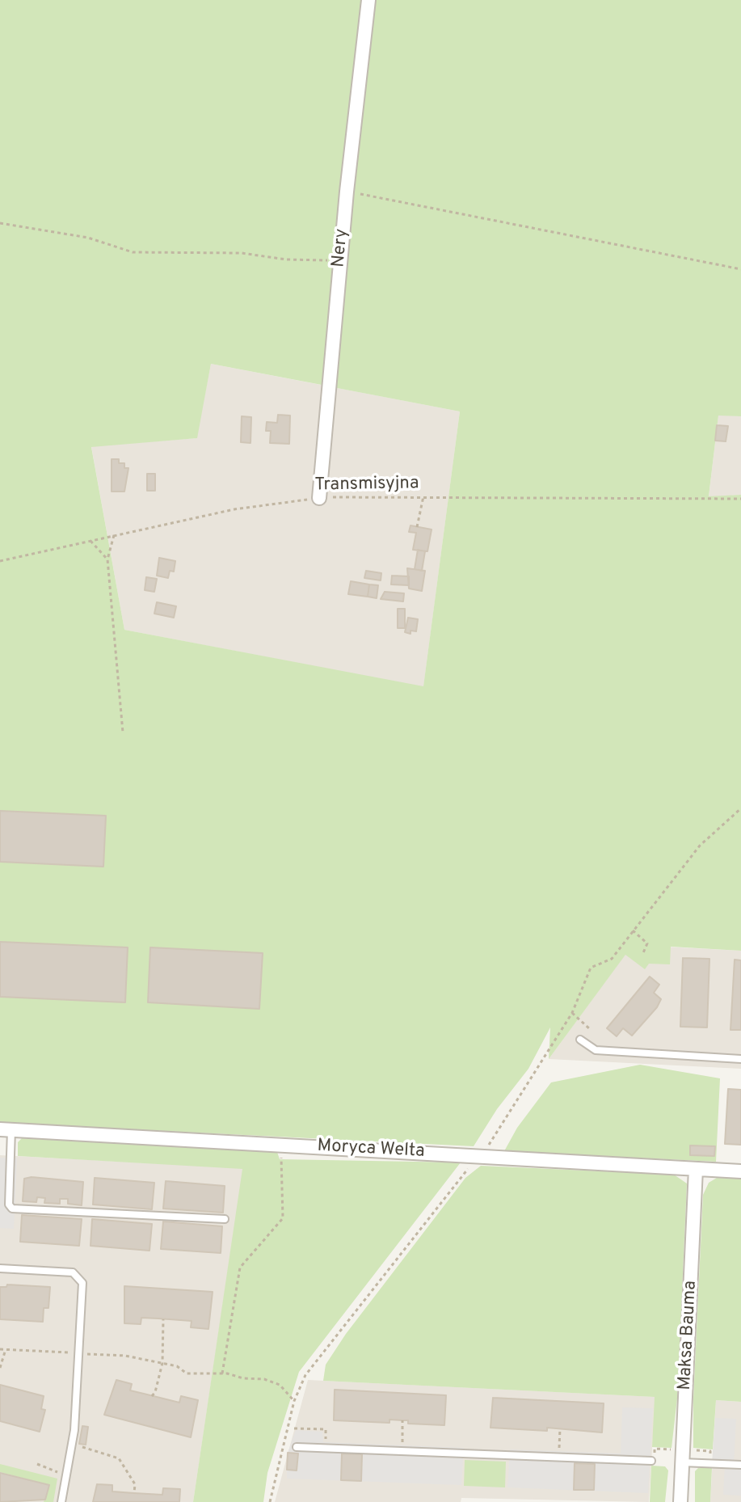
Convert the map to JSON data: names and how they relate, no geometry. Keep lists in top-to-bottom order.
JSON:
{
  "streets": {
    "street": ["Nery", "Moryca Welta", "Maksa Bauma"],
    "path": ["Transmisyjna"]
  },
  "crossings": [
    ["Nery", "Transmisyjna"],
    ["Moryca Welta", "Maksa Bauma"]
  ]
}
